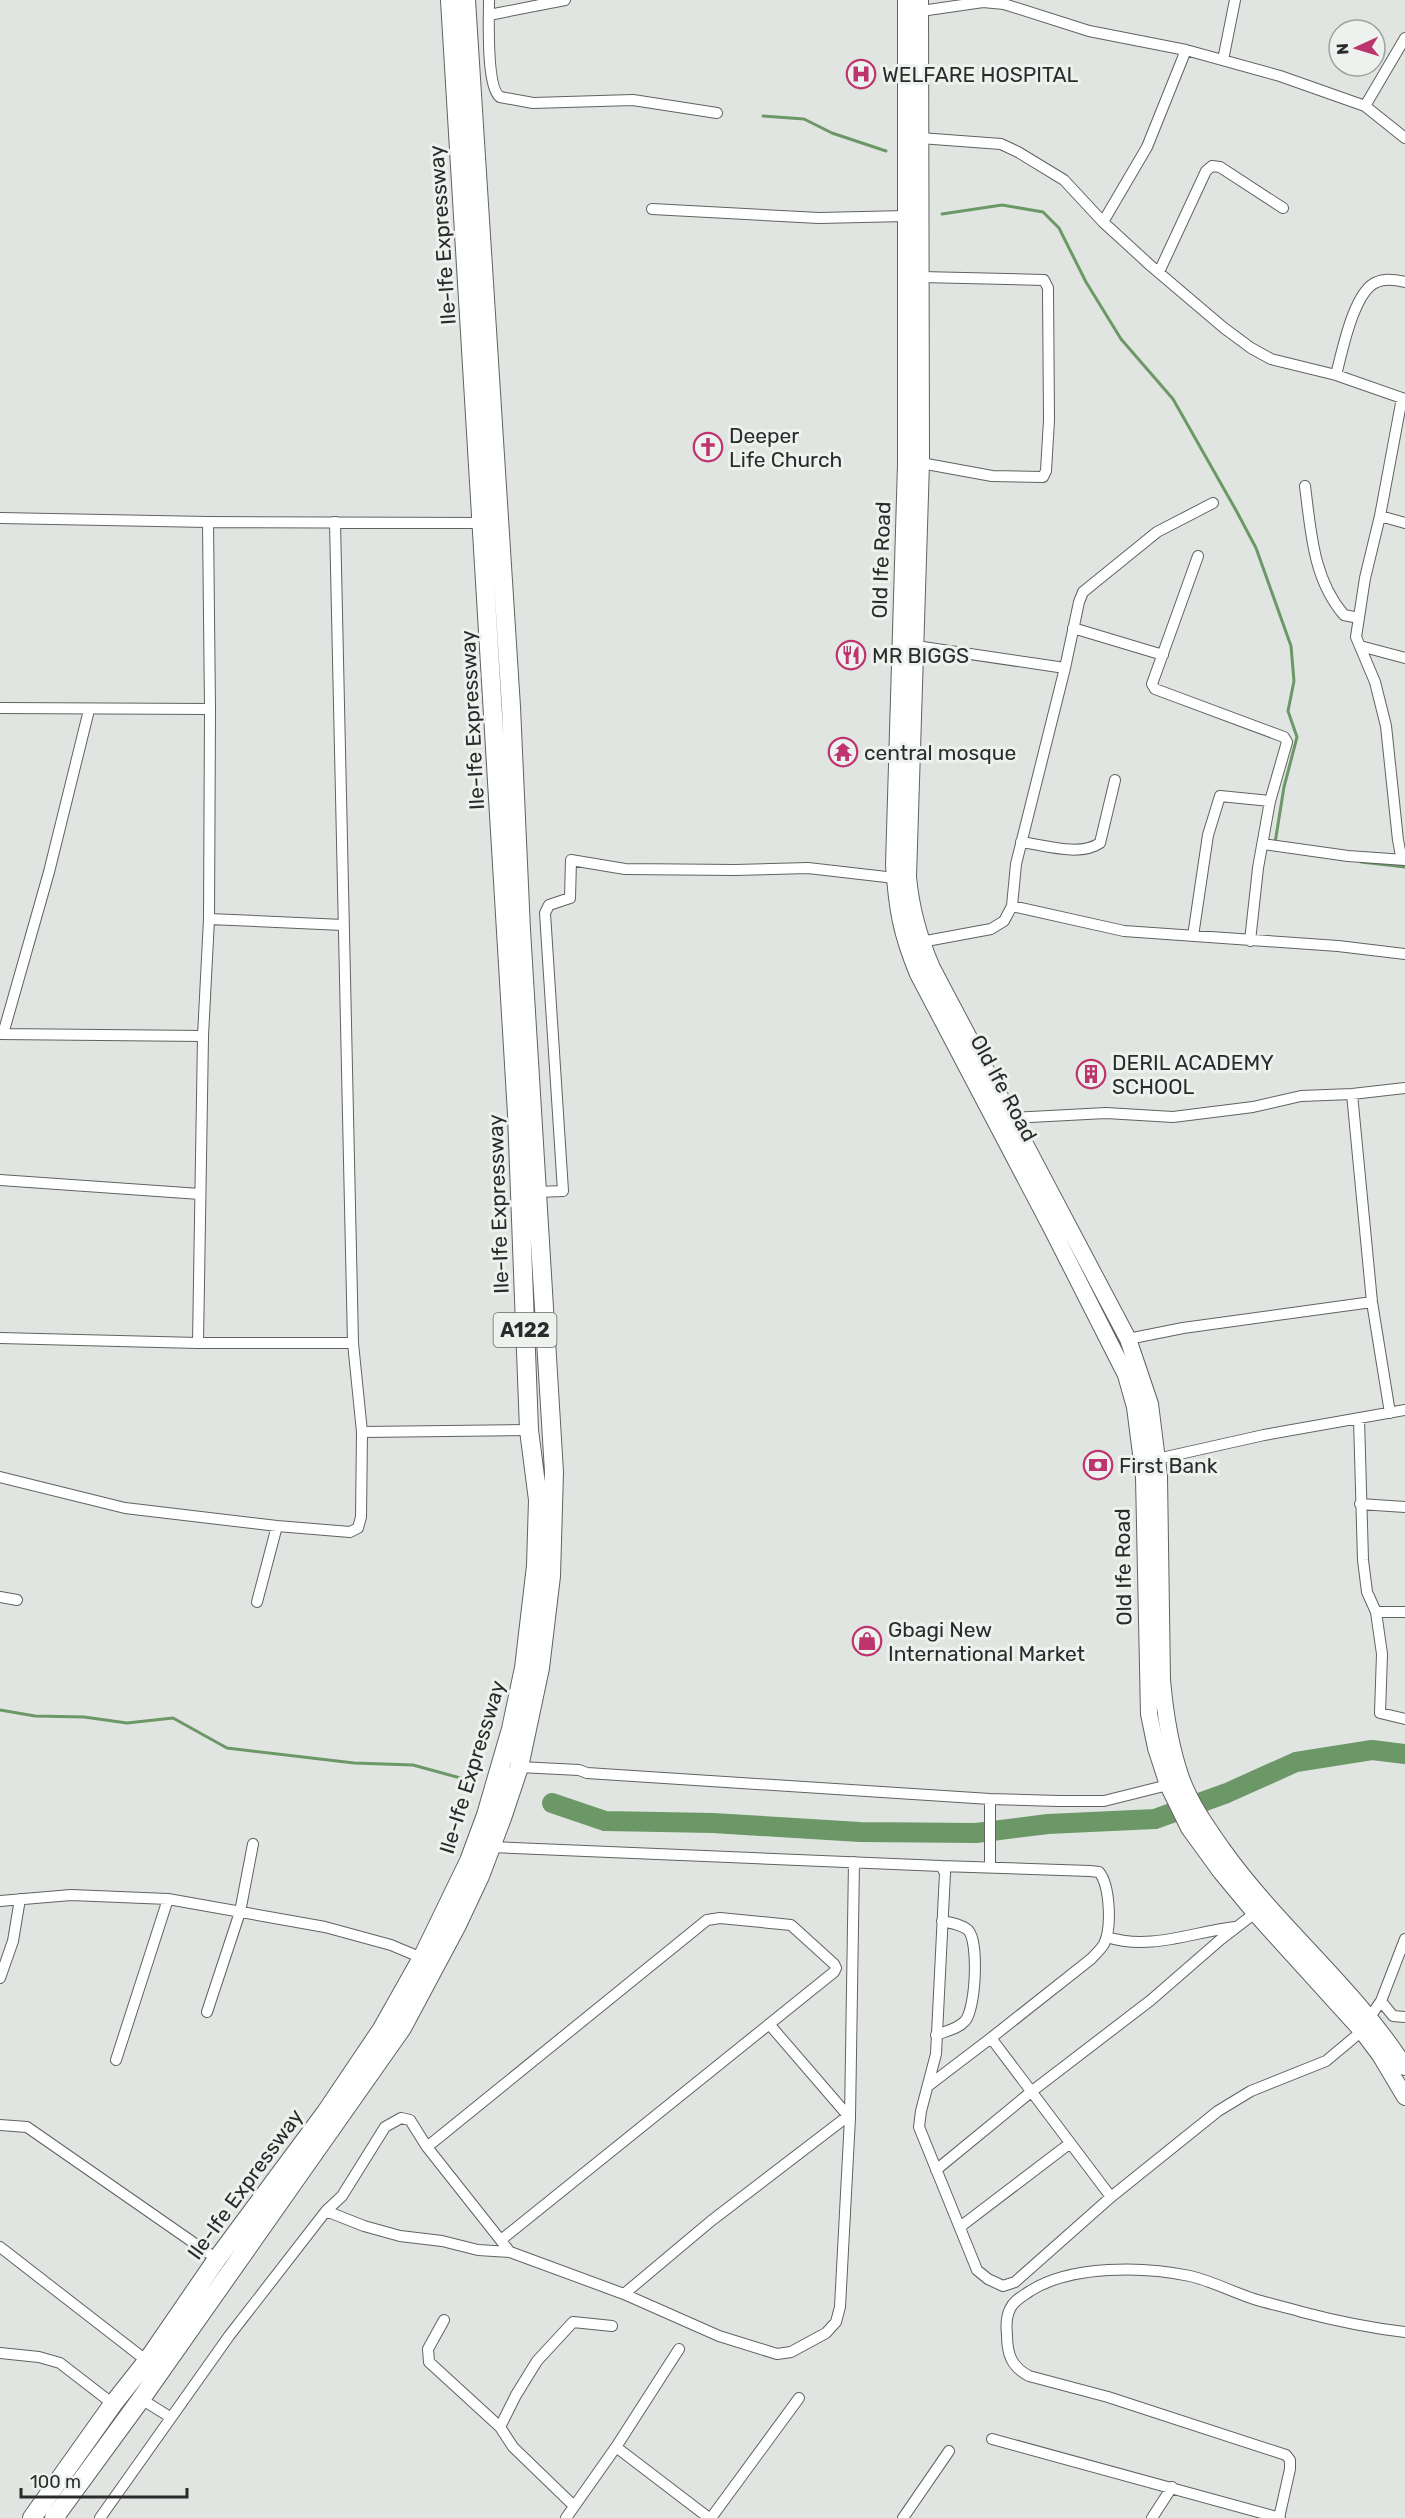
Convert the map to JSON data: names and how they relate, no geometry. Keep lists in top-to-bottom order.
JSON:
{
  "streets": {
    "highway": ["Ile-Ife Expressway", "A122"],
    "main road": ["Old Ife Road"]
  },
  "places": {
    "hospital": ["WELFARE HOSPITAL"],
    "church": ["Deeper Life Church"],
    "restaurant": ["MR BIGGS"],
    "temple": ["central mosque"],
    "building": ["DERIL ACADEMY SCHOOL"],
    "bank": ["First Bank"],
    "shop": ["Gbagi New International Market"]
  },
  "scale_bar": "100 m",
  "north": "left"
}
